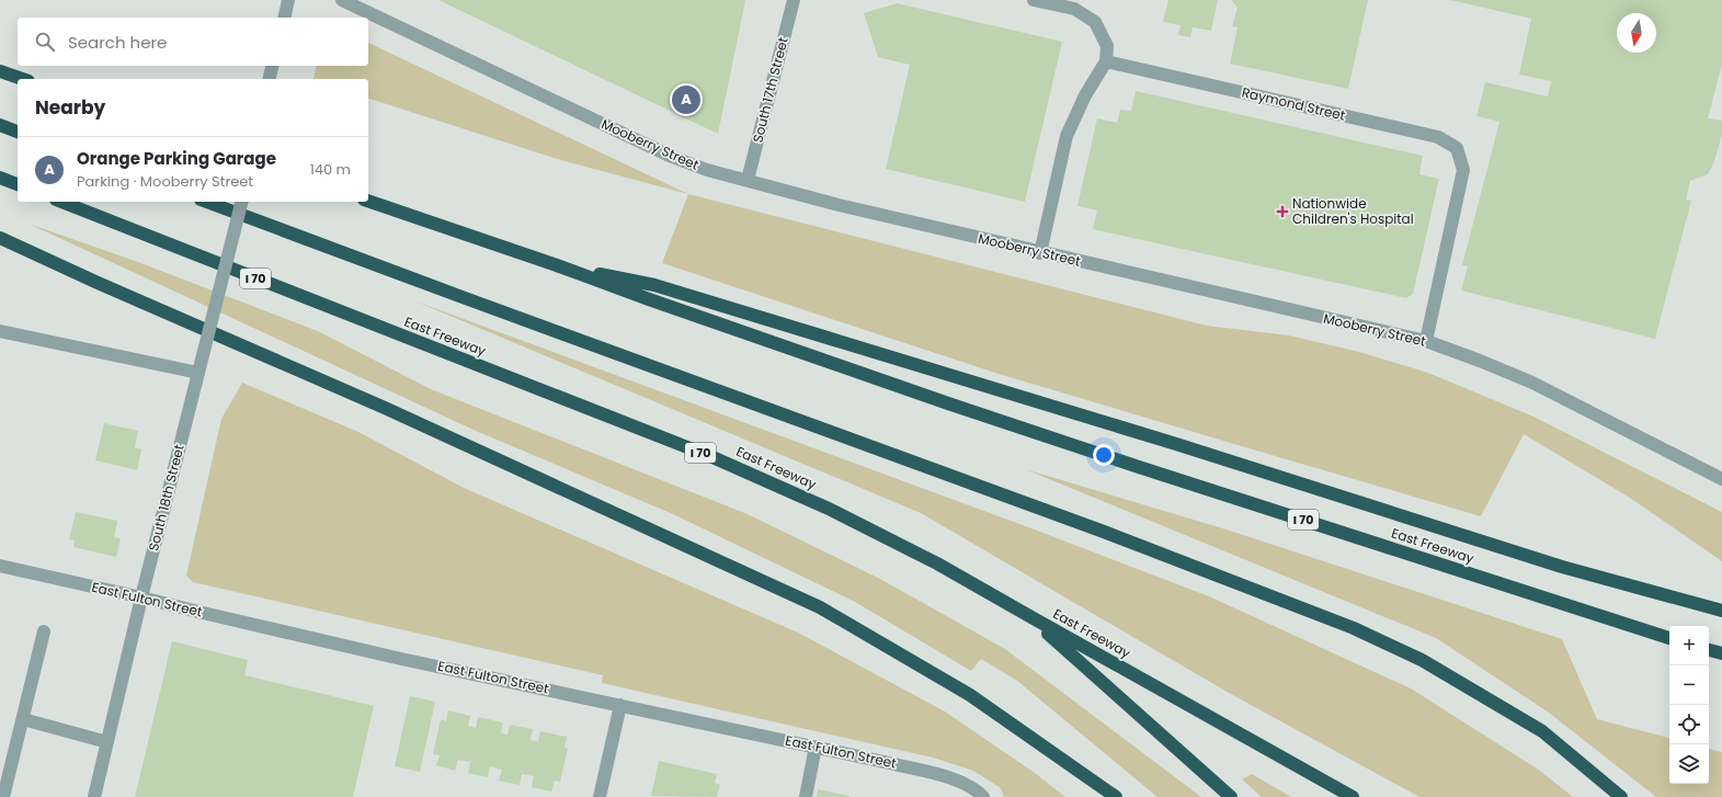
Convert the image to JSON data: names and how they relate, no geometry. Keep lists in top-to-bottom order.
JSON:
{
  "streets": {
    "highway": ["I 70", "East Freeway"],
    "street": [
      "South 17th Street",
      "Raymond Street",
      "Mooberry Street",
      "South 18th Street",
      "East Fulton Street"
    ]
  },
  "crossings": [
    ["South 17th Street", "Mooberry Street"],
    ["Raymond Street", "Mooberry Street"],
    ["South 18th Street", "East Fulton Street"]
  ],
  "places": {
    "health": ["Nationwide Children's Hospital"]
  },
  "north": "bottom",
  "page": {
    "search": "Search here",
    "heading": "Nearby",
    "pins": "A",
    "list": [
      {
        "mark": "A",
        "name": "Orange Parking Garage",
        "note": "Parking · Mooberry Street",
        "value": "140 m"
      }
    ],
    "map_buttons": ["+", "−"]
  }
}
